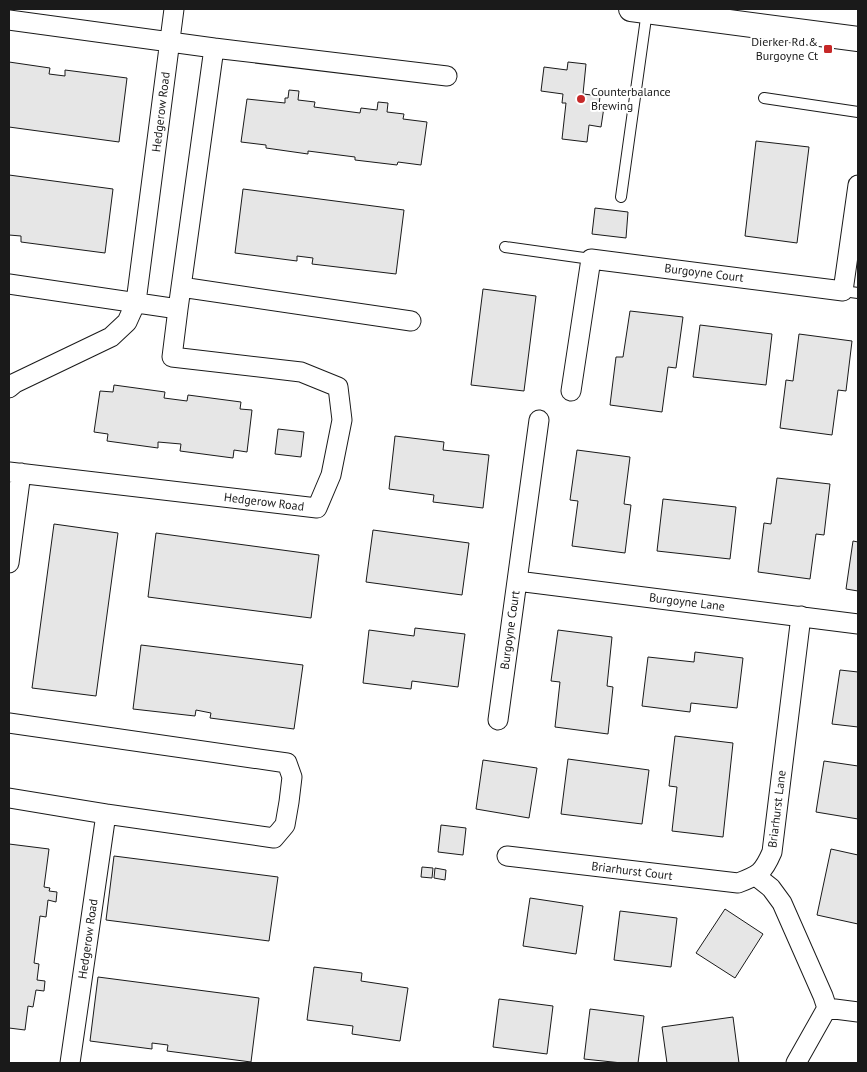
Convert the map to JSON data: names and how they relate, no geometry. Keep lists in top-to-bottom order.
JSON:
{
  "streets": {
    "street": [
      "Hedgerow Road",
      "Burgoyne Court",
      "Burgoyne Lane",
      "Briarhurst Lane",
      "Briarhurst Court"
    ]
  },
  "crossings": [
    ["Burgoyne Court", "Burgoyne Lane"],
    ["Burgoyne Lane", "Briarhurst Lane"],
    ["Briarhurst Lane", "Briarhurst Court"]
  ],
  "places": {
    "transit": ["Dierker Rd & Burgoyne Ct"],
    "other": ["Counterbalance Brewing"]
  }
}
